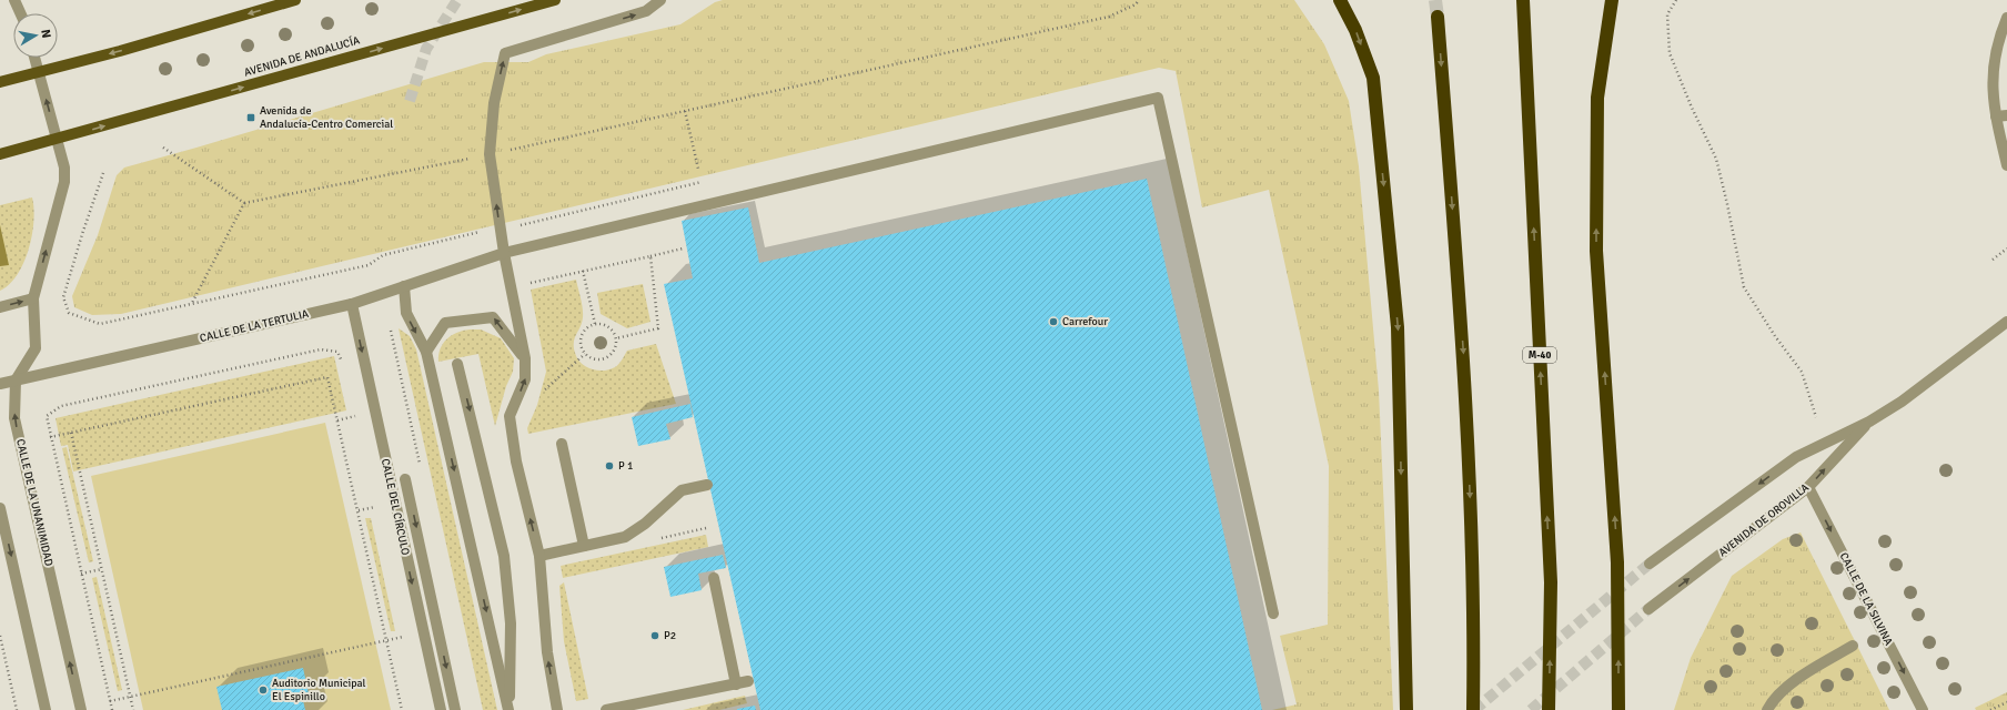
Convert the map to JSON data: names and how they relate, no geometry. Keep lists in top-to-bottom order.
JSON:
{
  "streets": {
    "highway": ["M-40"],
    "main road": ["AVENIDA DE ANDALUCÍA"],
    "street": [
      "CALLE DE LA TERTULIA",
      "CALLE DE LA UNANIMIDAD",
      "CALLE DEL CÍRCULO",
      "AVENIDA DE OROVILLA",
      "CALLE DE LA SILVINA"
    ]
  },
  "crossings": [
    ["CALLE DE LA TERTULIA", "CALLE DE LA UNANIMIDAD"],
    ["CALLE DE LA TERTULIA", "CALLE DEL CÍRCULO"],
    ["AVENIDA DE OROVILLA", "CALLE DE LA SILVINA"]
  ],
  "one_way": ["CALLE DE LA SILVINA"],
  "places": {
    "transit": ["Avenida de Andalucía-Centro Comercial"],
    "other": [
      "Carrefour",
      "P 1",
      "P2",
      "Auditorio Municipal El Espinillo"
    ]
  },
  "north": "right"
}
